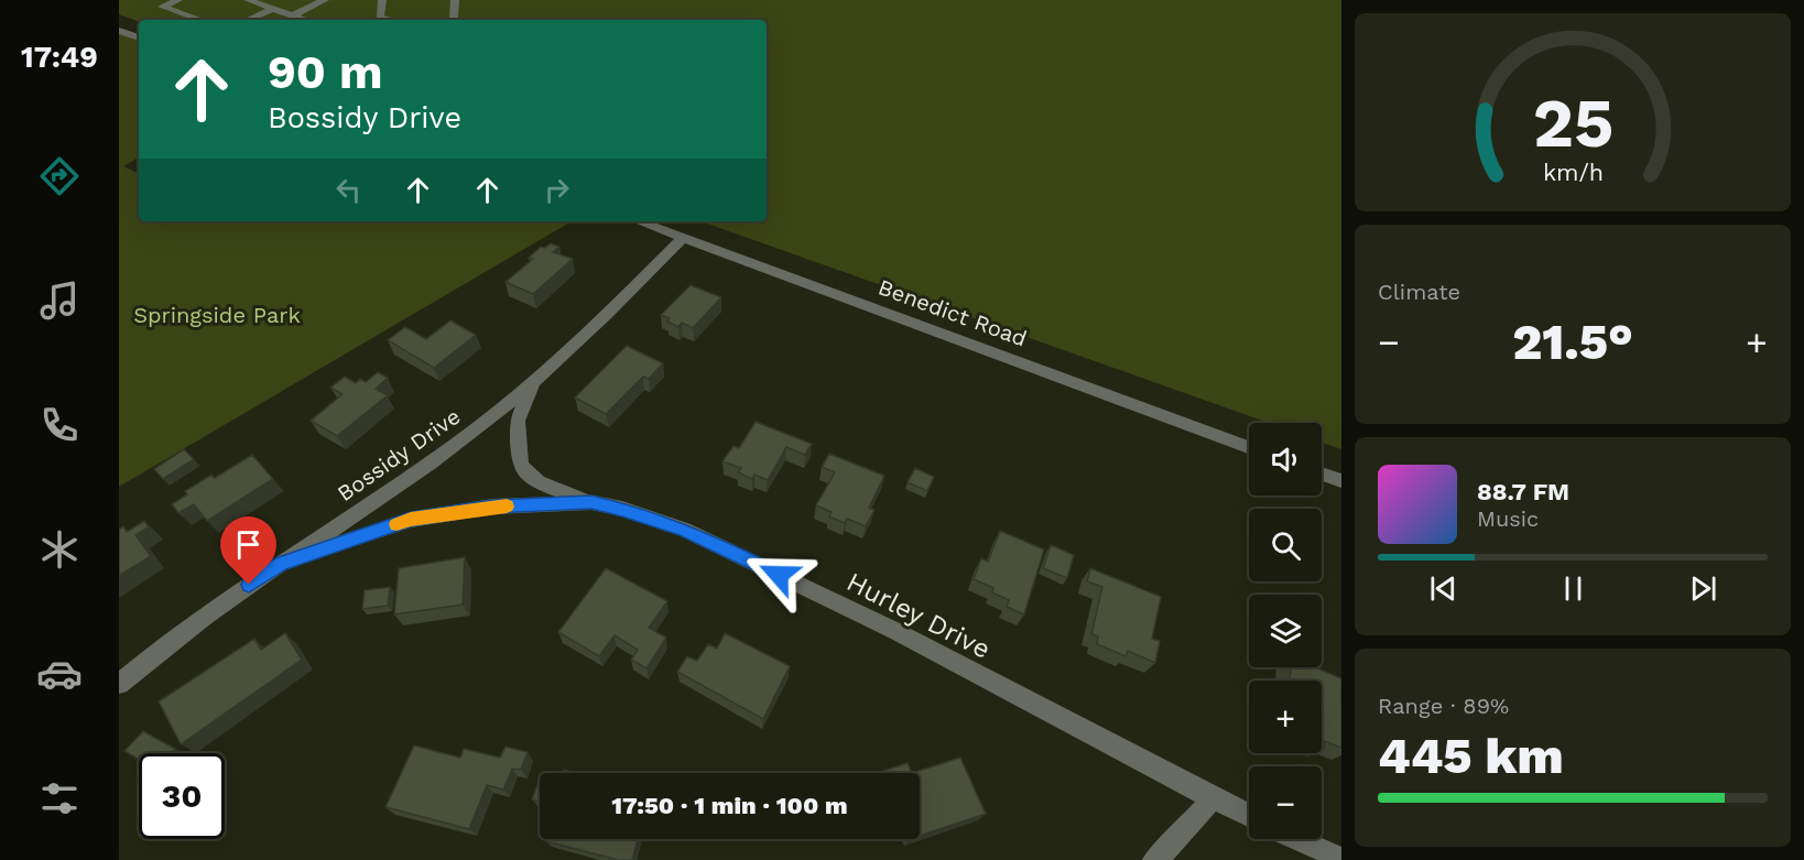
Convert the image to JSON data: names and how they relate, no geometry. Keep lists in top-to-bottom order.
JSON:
{
  "streets": {
    "street": ["Benedict Road", "Bossidy Drive", "Hurley Drive"]
  },
  "crossings": [
    ["Benedict Road", "Bossidy Drive"],
    ["Bossidy Drive", "Hurley Drive"]
  ],
  "parks": ["Springside Park"],
  "page": {
    "tabs": "17:49",
    "turn": ["90 m", "Bossidy Drive"],
    "tile": [
      "Climate",
      ["Range · 89%", "445 km"]
    ],
    "heat": ["−", "21.5°", "+"],
    "map_buttons": ["+", "−"],
    "song": ["88.7 FM", "Music"],
    "limit": "30",
    "trip": "17:50 · 1 min · 100 m",
    "gauge": ["25", "km/h"]
  }
}
